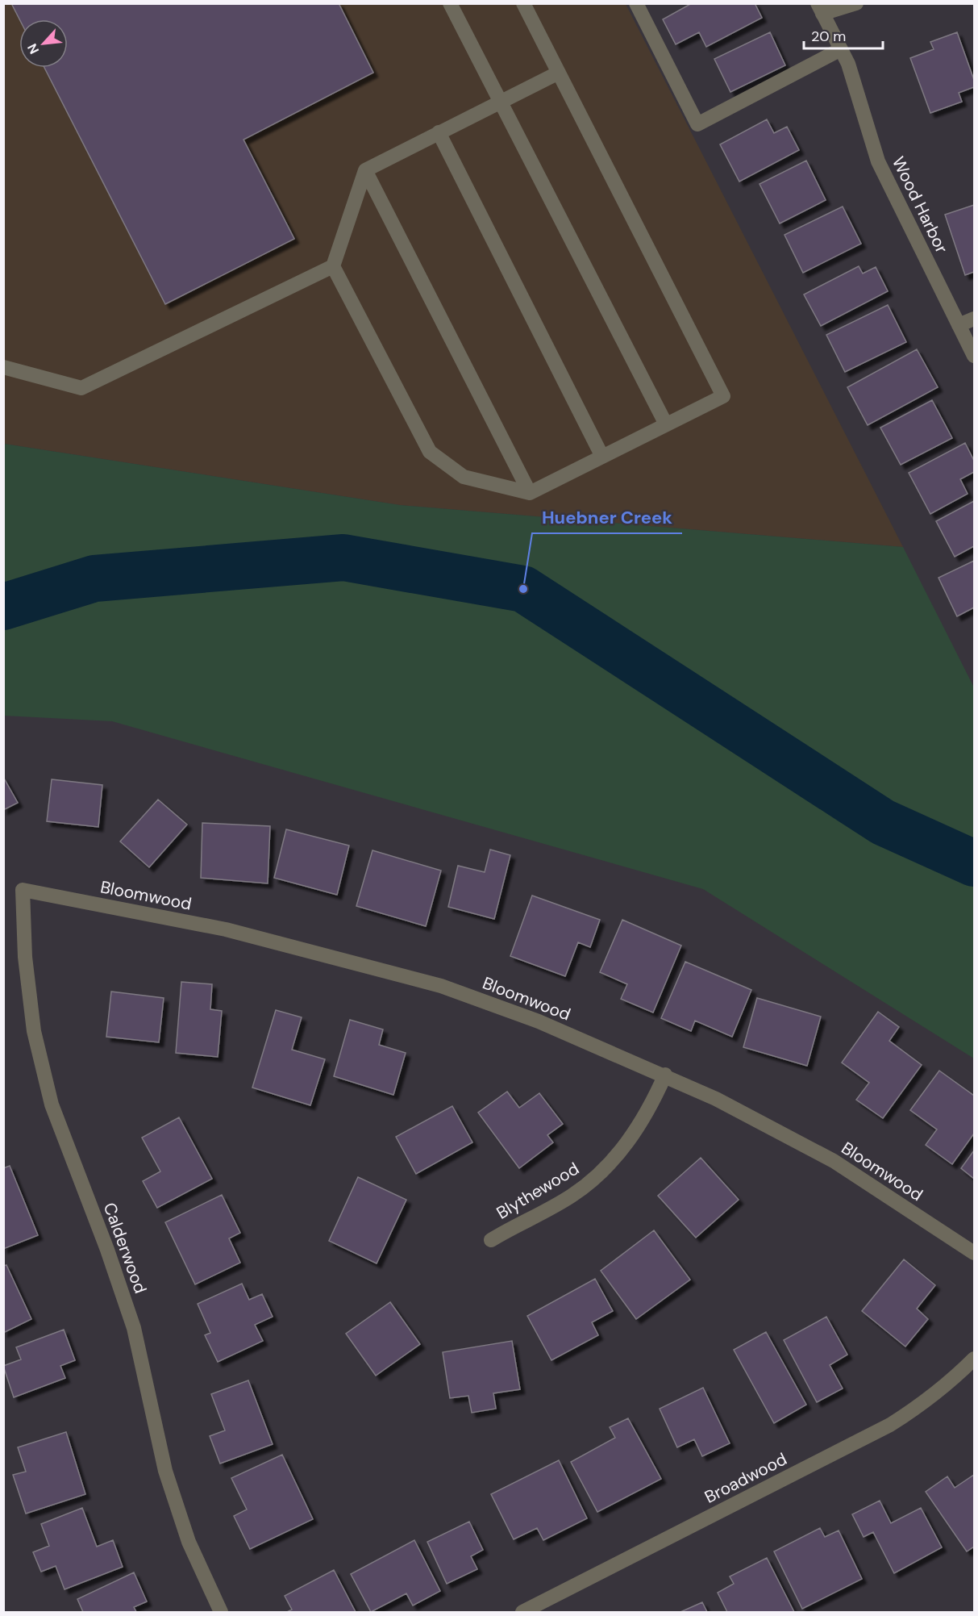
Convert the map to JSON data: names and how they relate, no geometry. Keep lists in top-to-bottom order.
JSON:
{
  "streets": {
    "street": [
      "Wood Harbor",
      "Bloomwood",
      "Blythewood",
      "Calderwood",
      "Broadwood"
    ]
  },
  "crossings": [
    ["Bloomwood", "Blythewood"],
    ["Bloomwood", "Calderwood"]
  ],
  "places": ["Huebner Creek"],
  "scale_bar": "20 m",
  "north": "bottom left"
}
